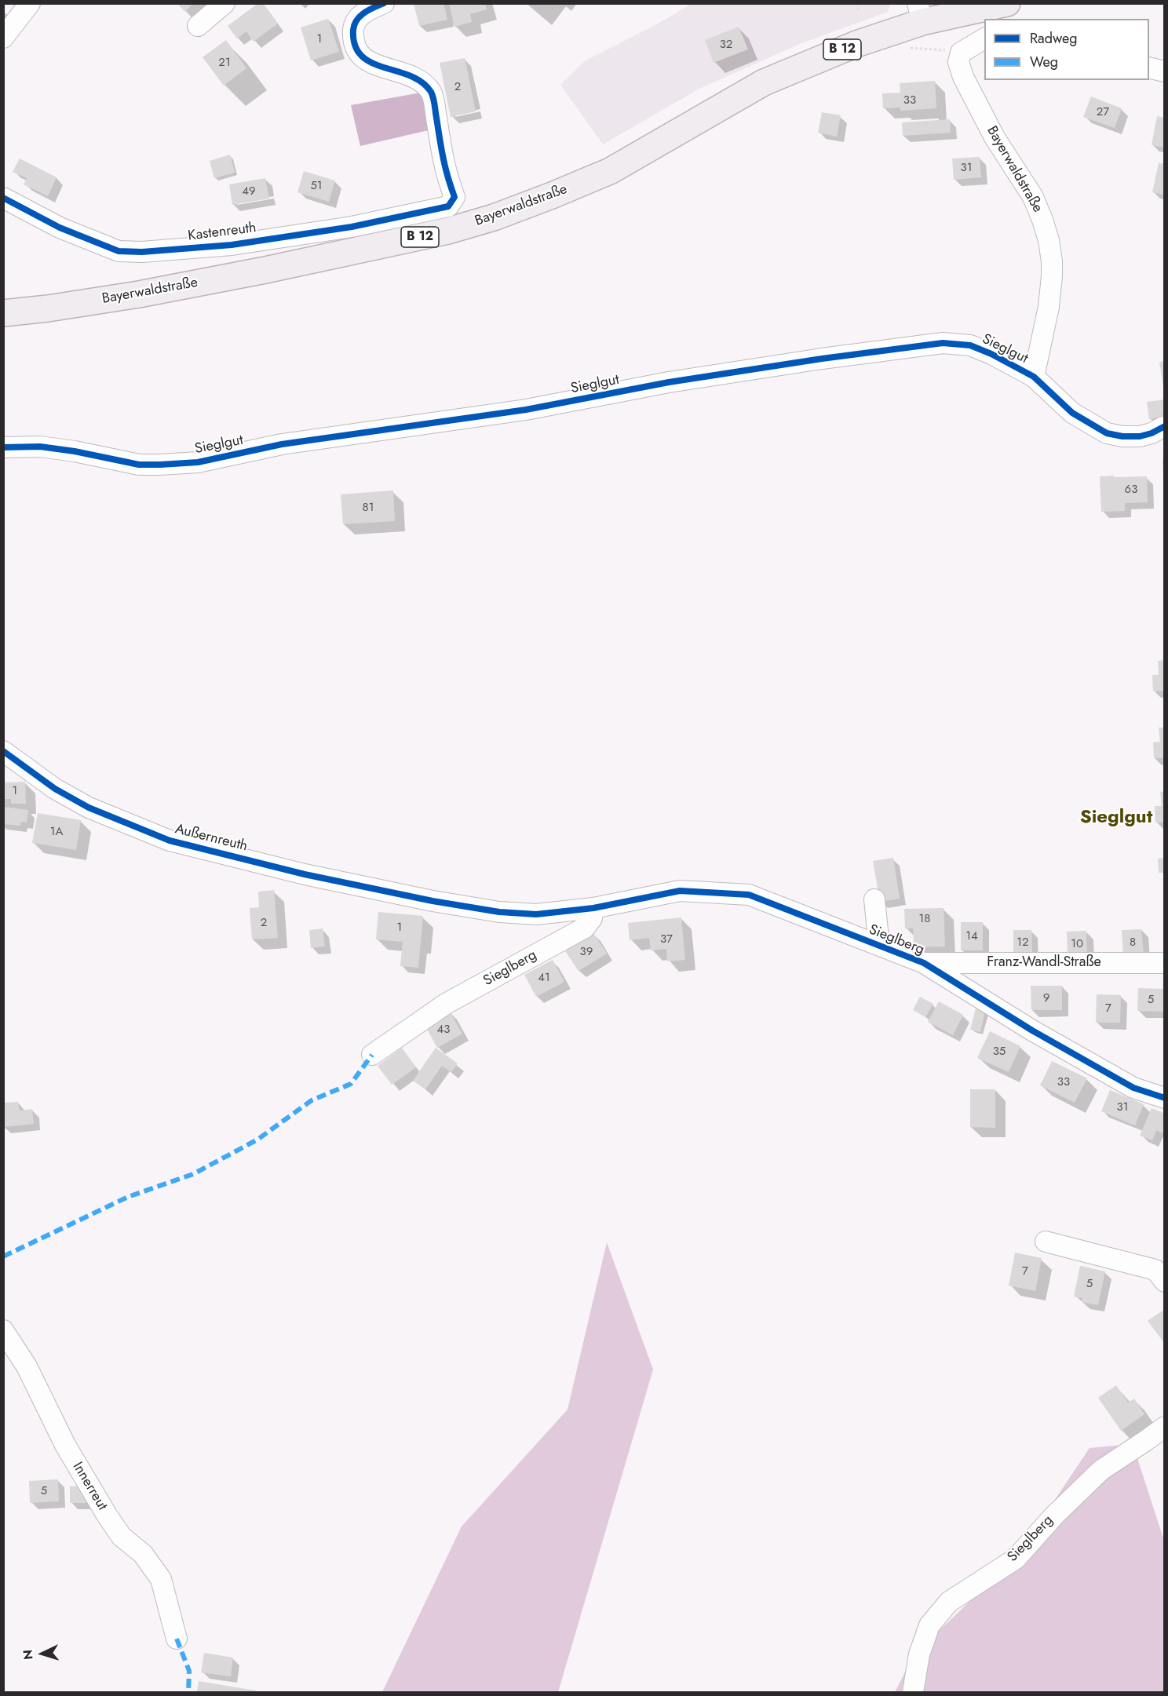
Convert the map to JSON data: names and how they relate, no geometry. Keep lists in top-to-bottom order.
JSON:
{
  "streets": {
    "main road": ["B 12", "Bayerwaldstraße"],
    "street": [
      "Kastenreuth",
      "Sieglgut",
      "Außernreuth",
      "Sieglberg",
      "Franz-Wandl-Straße",
      "Innerreut"
    ]
  },
  "crossings": [
    ["Bayerwaldstraße", "Sieglgut"],
    ["Außernreuth", "Sieglberg"],
    ["Sieglberg", "Franz-Wandl-Straße"]
  ],
  "districts": ["Sieglgut"],
  "house_numbers": [
    "1",
    "32",
    "21",
    "2",
    "33",
    "27",
    "31",
    "51",
    "49",
    "63",
    "81",
    "1",
    "1A",
    "18",
    "2",
    "1",
    "14",
    "37",
    "12",
    "8",
    "10",
    "39",
    "41",
    "9",
    "5",
    "7",
    "43",
    "35",
    "33",
    "31",
    "7",
    "5",
    "5"
  ],
  "legend": ["Radweg", "Weg"],
  "north": "left"
}
